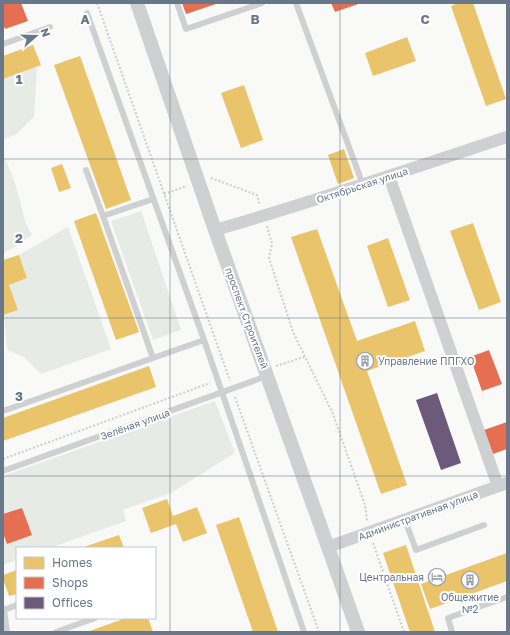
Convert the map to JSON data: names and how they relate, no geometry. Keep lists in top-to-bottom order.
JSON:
{
  "streets": {
    "street": ["Октябрьская улица", "проспект Строителей", "Административная улица"],
    "lane": ["Зелёная улица"]
  },
  "crossings": [
    ["Октябрьская улица", "проспект Строителей"],
    ["проспект Строителей", "Зелёная улица"],
    ["проспект Строителей", "Административная улица"]
  ],
  "places": {
    "building": ["Управление ППГХО", "Общежитие №2"],
    "hotel": ["Центральная"]
  },
  "legend": ["Homes", "Shops", "Offices"],
  "north": "right",
  "grid": {
    "columns": ["A", "B", "C"],
    "rows": ["1", "2", "3"]
  }
}
